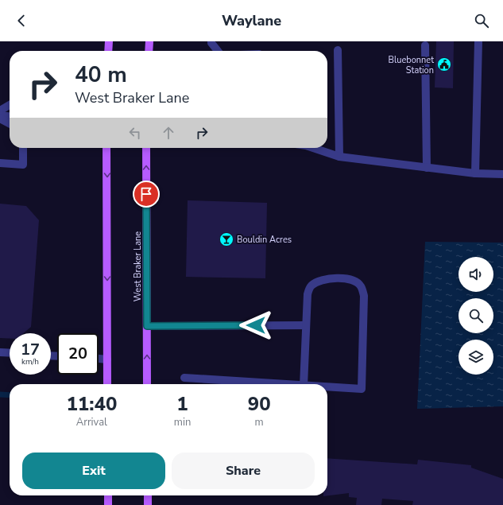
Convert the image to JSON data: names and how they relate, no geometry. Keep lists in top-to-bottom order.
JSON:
{
  "streets": {
    "main road": ["West Braker Lane"]
  },
  "places": {
    "public building": ["Bluebonnet Station"],
    "bar": ["Bouldin Acres"]
  },
  "page": {
    "header": "Waylane",
    "turn": ["40 m", "West Braker Lane"],
    "speed": "17 km/h",
    "limit": "20",
    "eta": [
      "11:40",
      "Arrival",
      "1",
      "min",
      "90",
      "m"
    ],
    "buttons": ["Exit", "Share"]
  }
}
